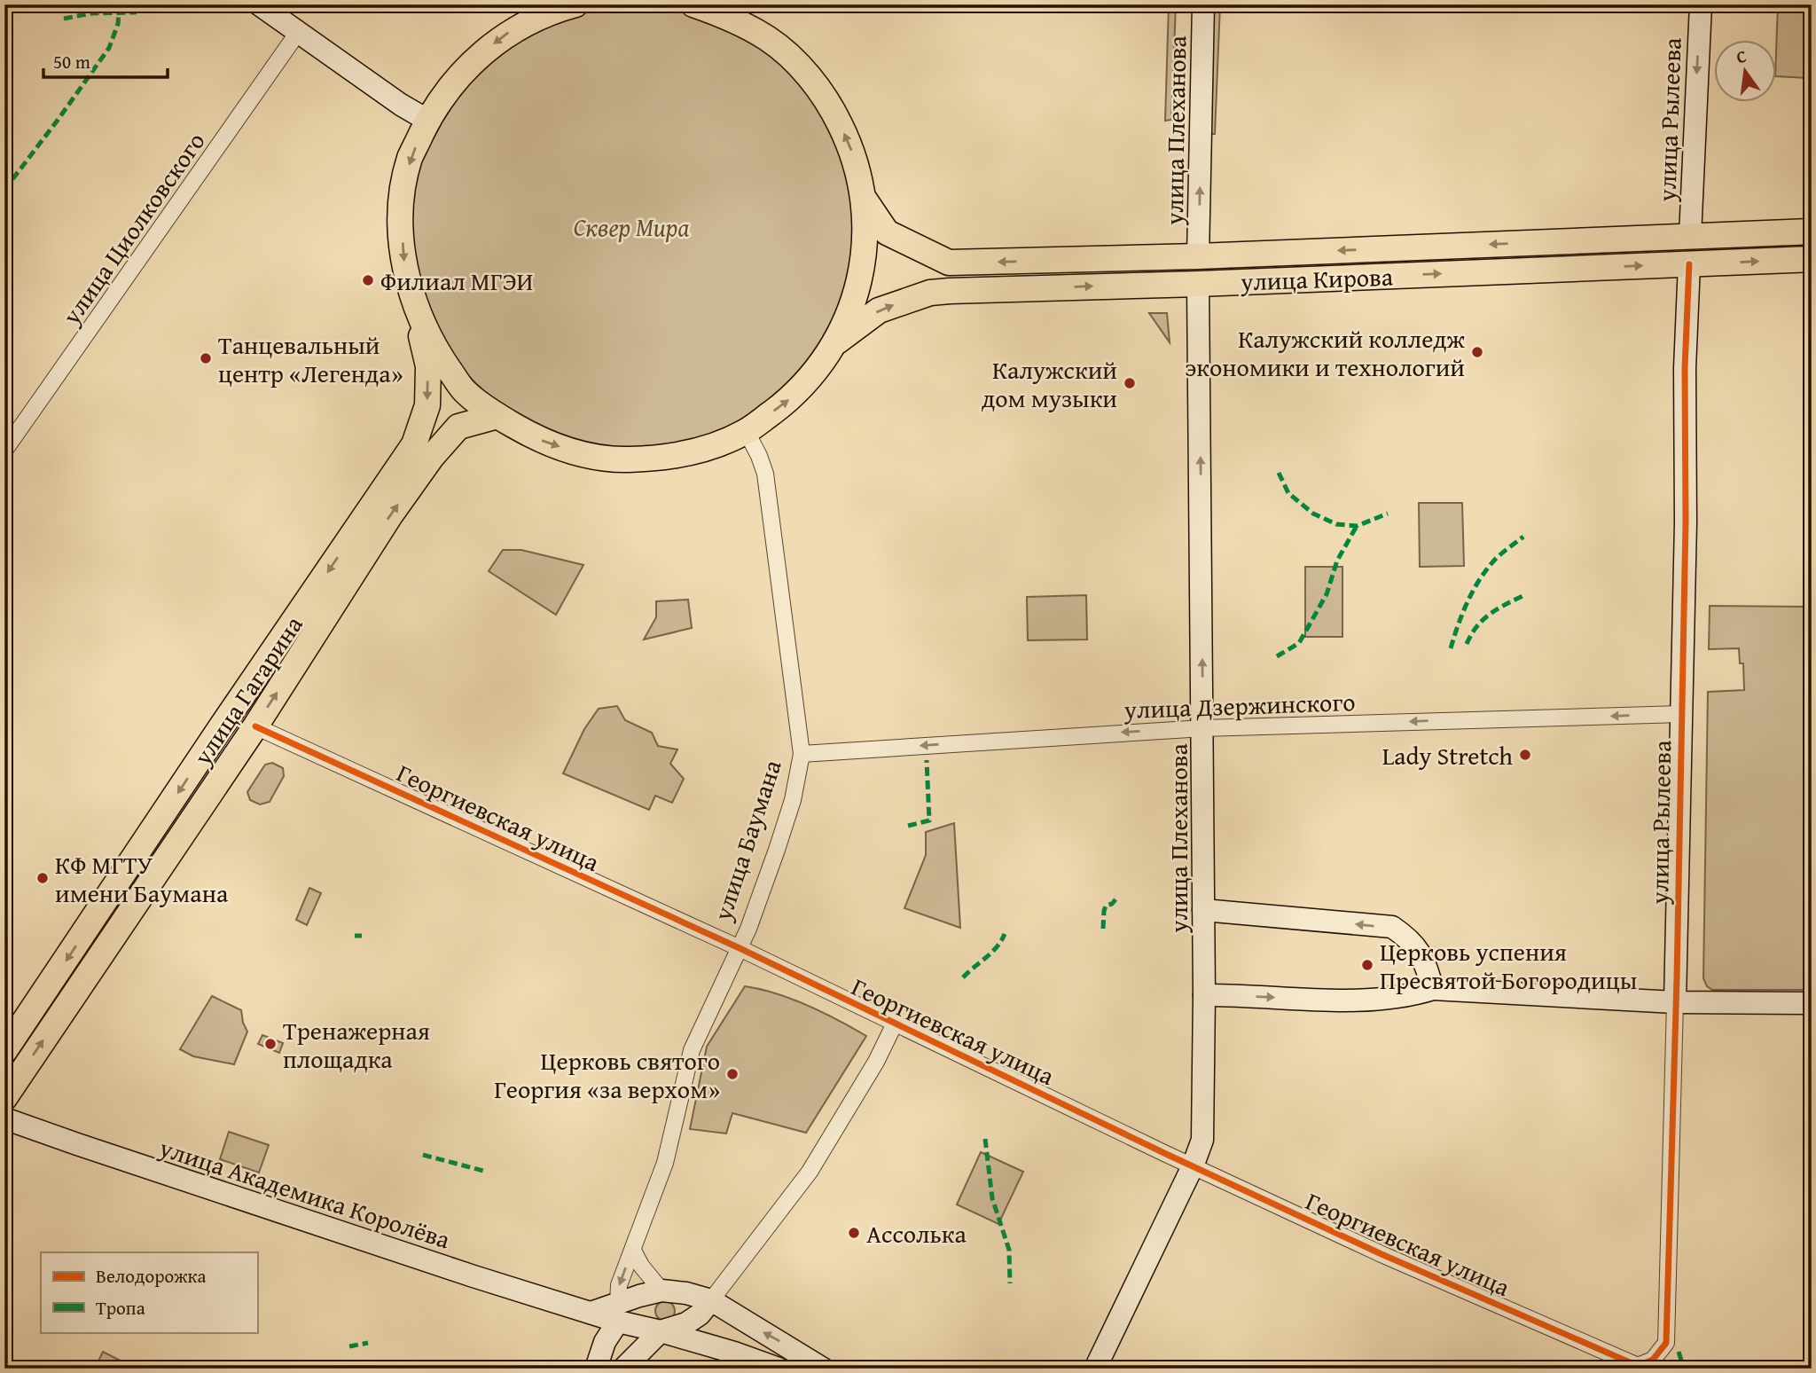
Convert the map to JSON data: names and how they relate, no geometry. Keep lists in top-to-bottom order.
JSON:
{
  "streets": {
    "main road": ["улица Кирова", "улица Гагарина"],
    "street": [
      "улица Рылеева",
      "улица Плеханова",
      "улица Циолковского",
      "улица Дзержинского",
      "Георгиевская улица",
      "улица Баумана",
      "улица Академика Королёва"
    ]
  },
  "crossings": [
    ["улица Рылеева", "улица Кирова"],
    ["улица Рылеева", "улица Дзержинского"],
    ["улица Рылеева", "Георгиевская улица"],
    ["улица Плеханова", "улица Кирова"],
    ["улица Плеханова", "улица Дзержинского"],
    ["улица Плеханова", "Георгиевская улица"],
    ["улица Гагарина", "Георгиевская улица"],
    ["улица Дзержинского", "улица Баумана"],
    ["Георгиевская улица", "улица Баумана"],
    ["улица Баумана", "улица Академика Королёва"]
  ],
  "one_way": ["улица Плеханова", "улица Дзержинского"],
  "parks": ["Сквер Мира"],
  "places": [
    "Филиал МГЭИ",
    "Калужский колледж экономики и технологий",
    "Танцевальный центр «Легенда»",
    "Калужский дом музыки",
    "Lady Stretch",
    "КФ МГТУ имени Баумана",
    "Церковь успения Пресвятой Богородицы",
    "Тренажерная площадка",
    "Церковь святого Георгия «за верхом»",
    "Ассолька"
  ],
  "legend": ["Велодорожка", "Тропа"],
  "scale_bar": "50 m",
  "north": "top"
}
